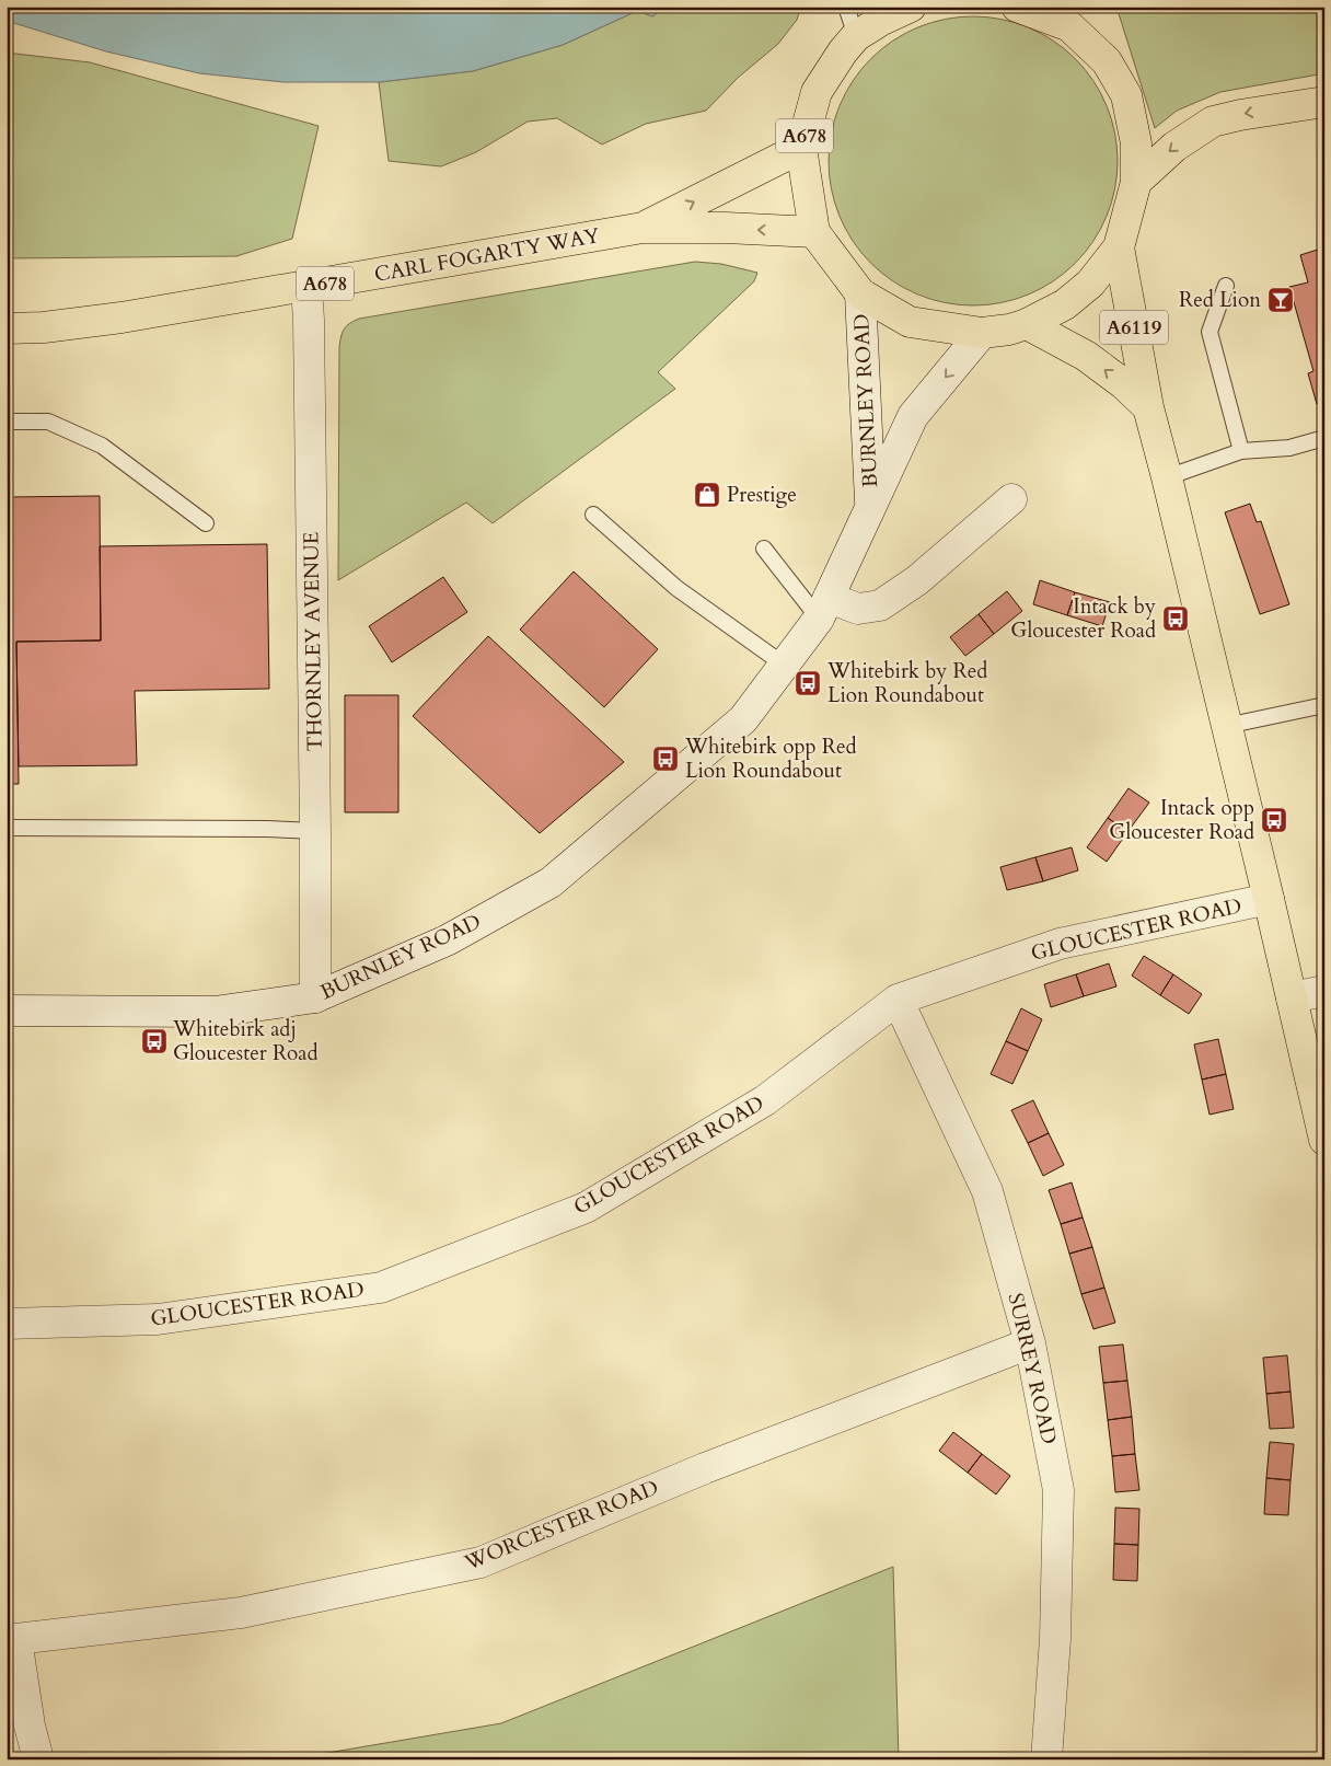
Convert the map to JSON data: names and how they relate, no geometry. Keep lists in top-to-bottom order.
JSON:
{
  "streets": {
    "main road": ["A678", "CARL FOGARTY WAY", "A6119"],
    "street": [
      "BURNLEY ROAD",
      "THORNLEY AVENUE",
      "GLOUCESTER ROAD",
      "SURREY ROAD",
      "WORCESTER ROAD"
    ]
  },
  "crossings": [
    ["A678", "CARL FOGARTY WAY"],
    ["A678", "A6119"],
    ["A678", "BURNLEY ROAD"],
    ["CARL FOGARTY WAY", "THORNLEY AVENUE"],
    ["A6119", "GLOUCESTER ROAD"],
    ["BURNLEY ROAD", "THORNLEY AVENUE"],
    ["GLOUCESTER ROAD", "SURREY ROAD"],
    ["SURREY ROAD", "WORCESTER ROAD"]
  ],
  "places": {
    "bar": ["Red Lion"],
    "shop": ["Prestige"],
    "bus stop": [
      "Intack by Gloucester Road",
      "Whitebirk by Red Lion Roundabout",
      "Whitebirk opp Red Lion Roundabout",
      "Intack opp Gloucester Road",
      "Whitebirk adj Gloucester Road"
    ]
  }
}
